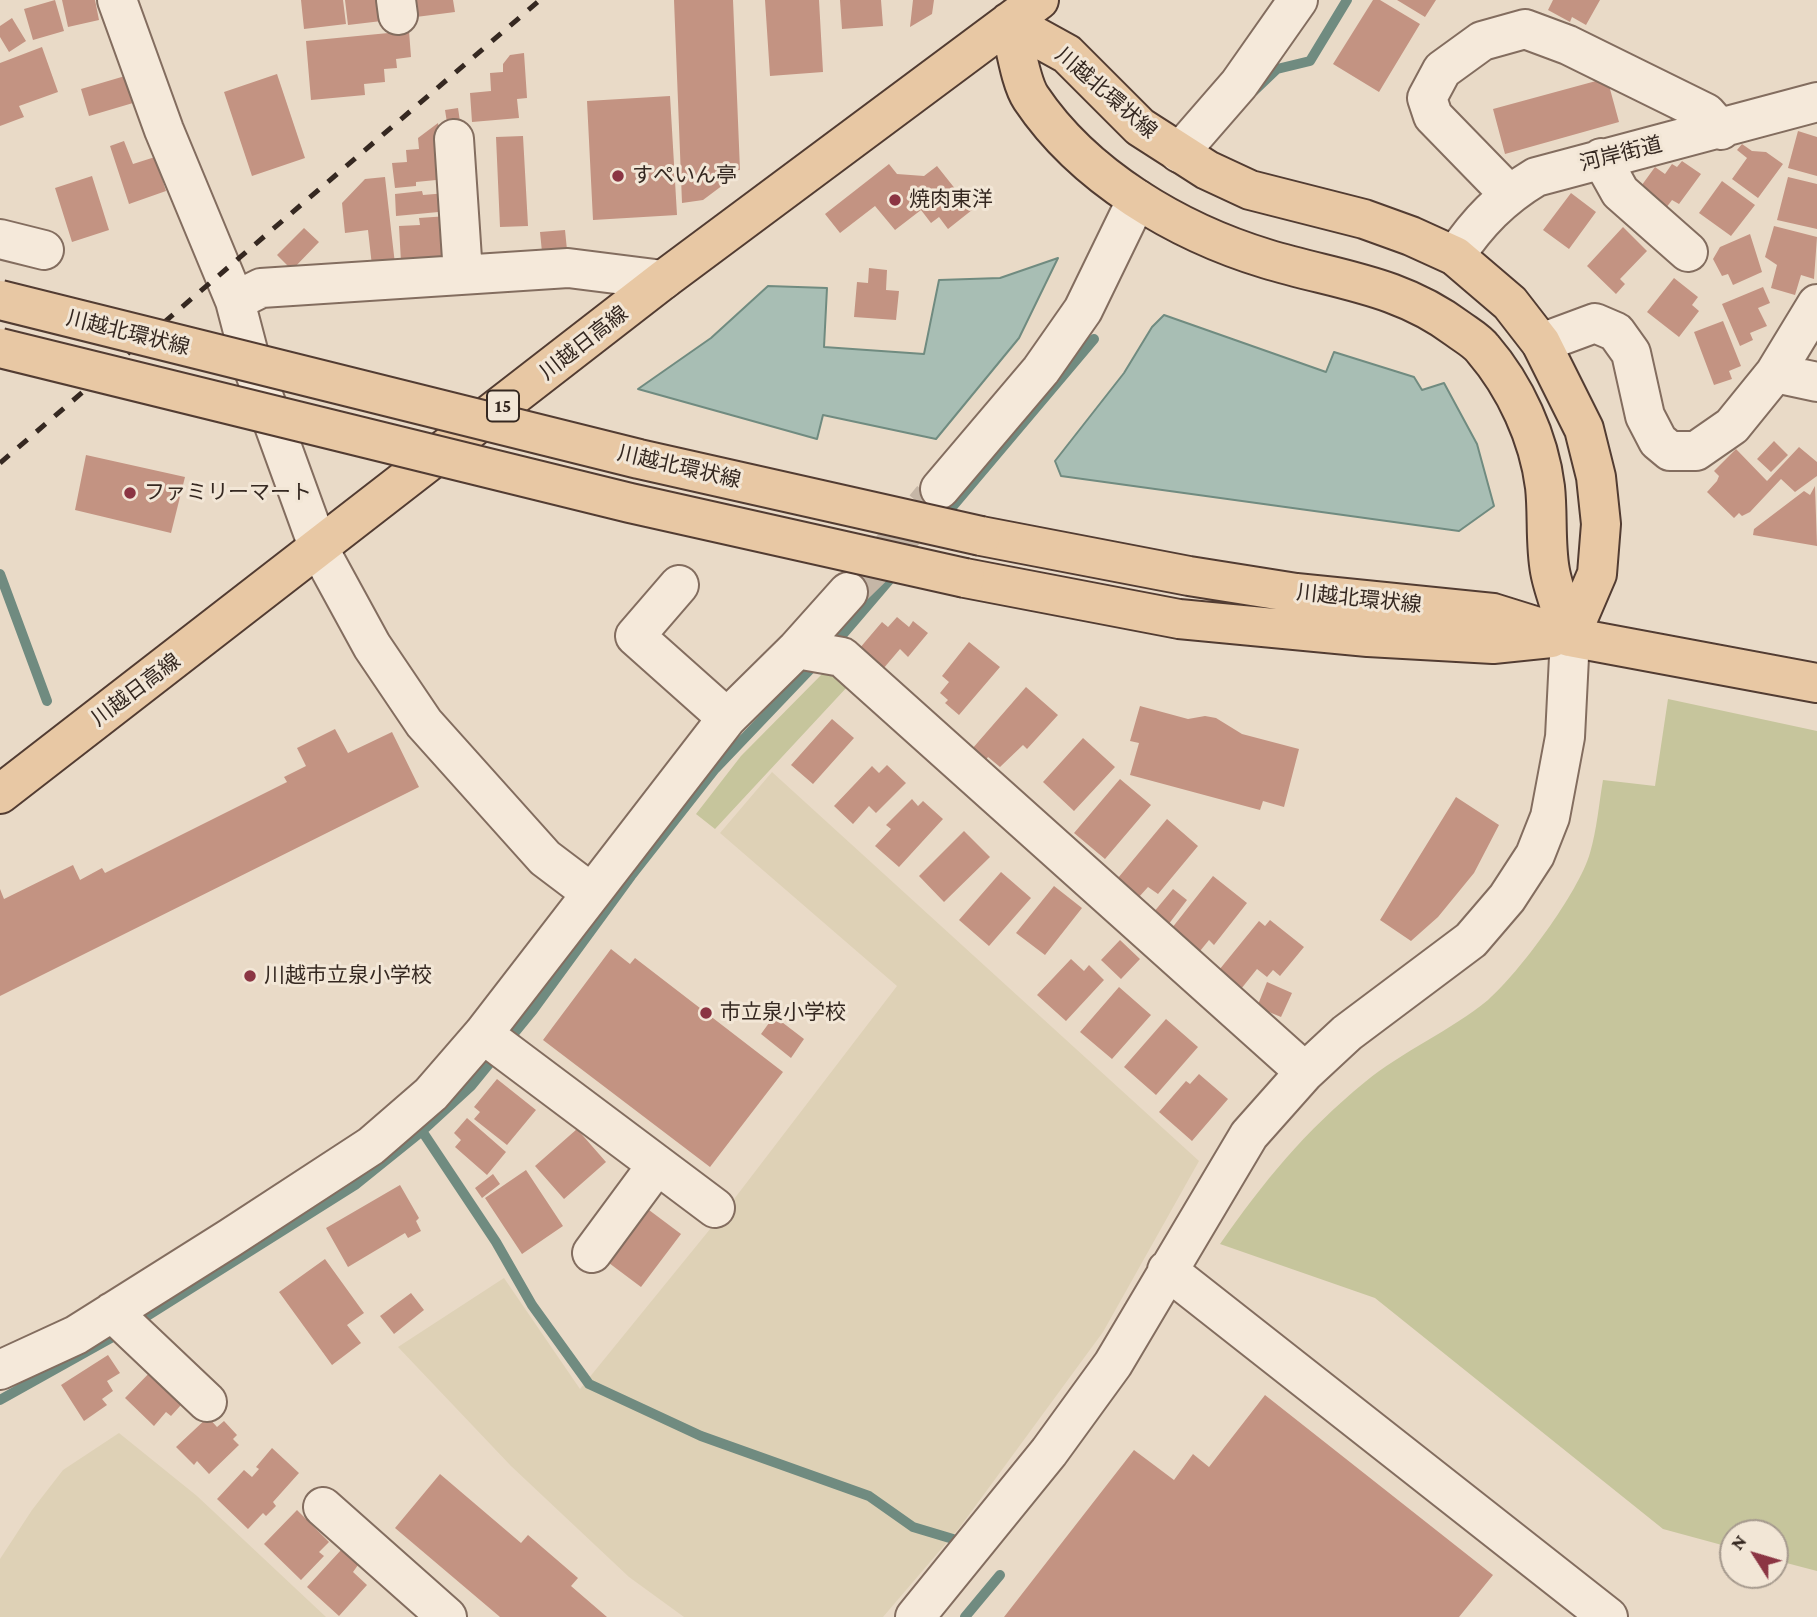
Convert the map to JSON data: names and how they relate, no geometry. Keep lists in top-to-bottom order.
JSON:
{
  "streets": {
    "main road": ["川越北環状線", "川越日高線", "15"],
    "street": ["河岸街道"]
  },
  "crossings": [
    ["川越北環状線", "河岸街道"],
    ["川越北環状線", "川越日高線"]
  ],
  "places": [
    "すぺいん亭",
    "焼肉東洋",
    "ファミリーマート",
    "川越市立泉小学校",
    "市立泉小学校"
  ],
  "north": "top left"
}
